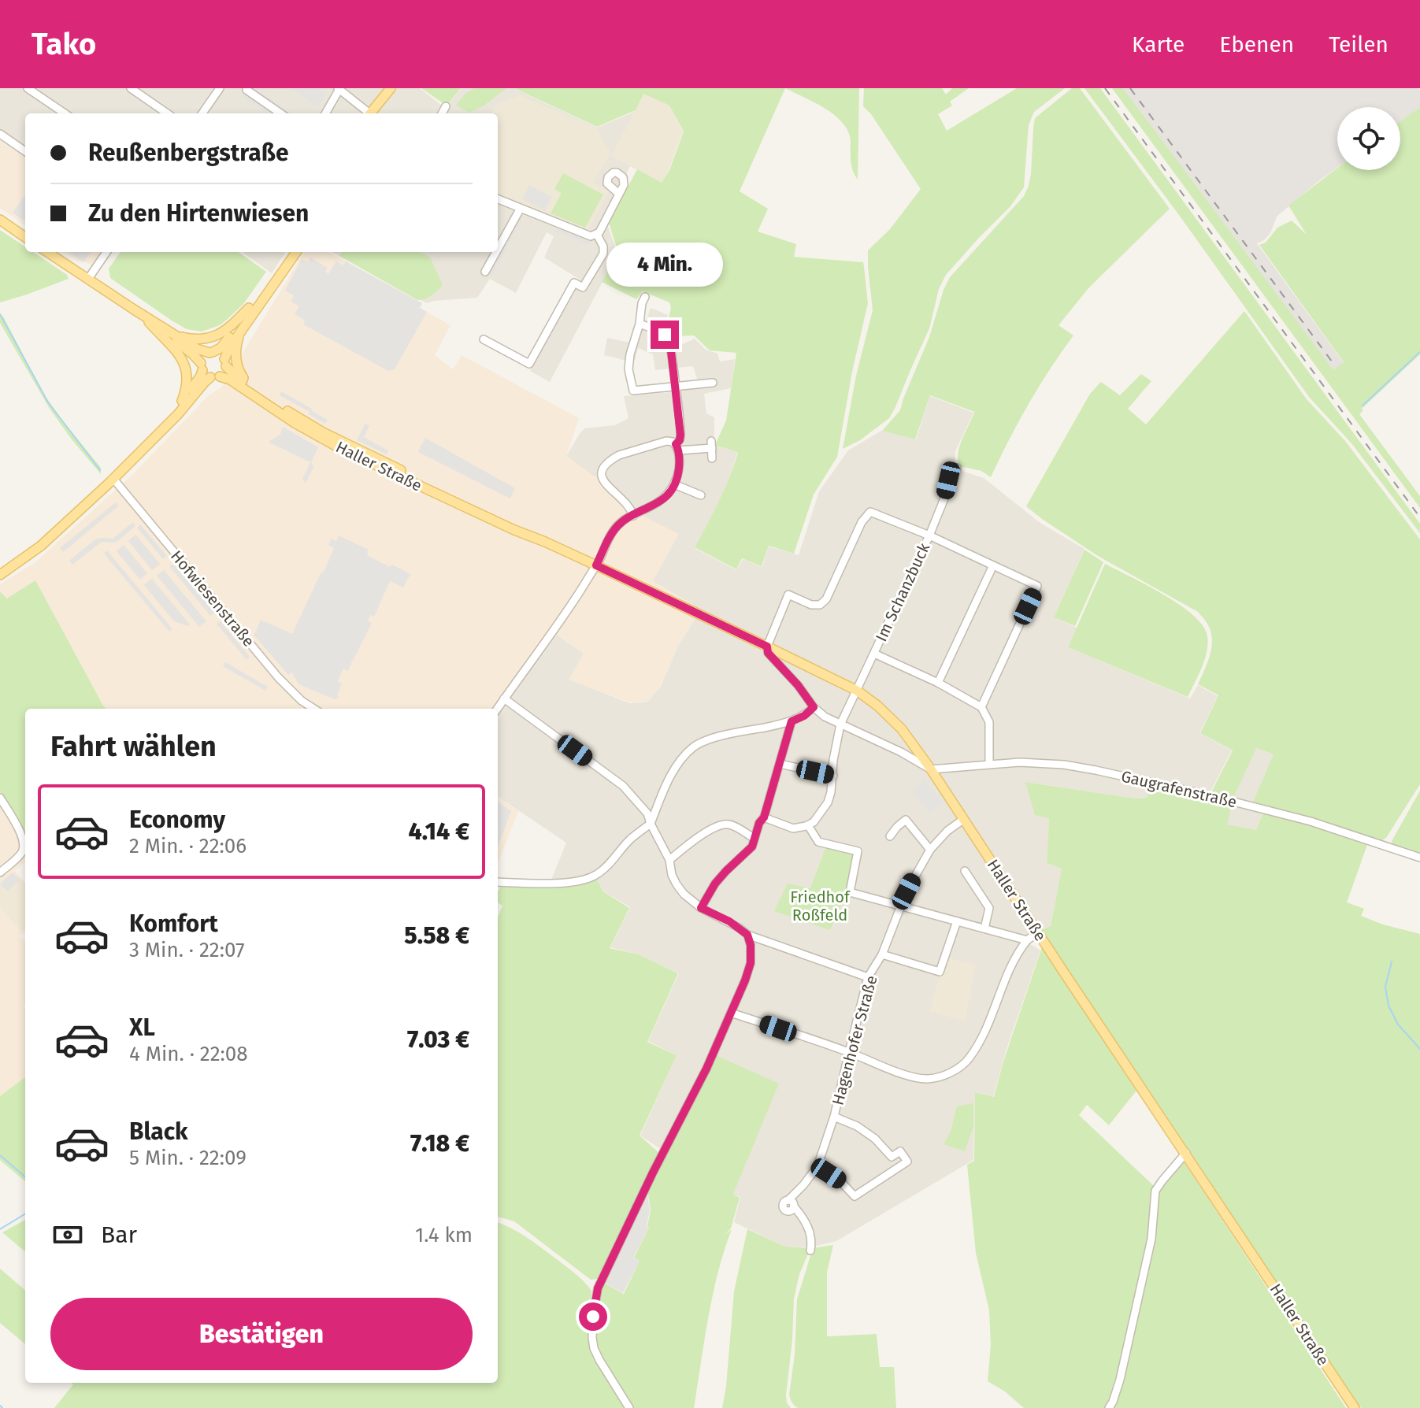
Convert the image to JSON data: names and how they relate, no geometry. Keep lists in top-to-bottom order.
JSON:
{
  "streets": {
    "main road": ["Haller Straße"],
    "street": [
      "Im Schanzbuck",
      "Hofwiesenstraße",
      "Gaugrafenstraße",
      "Hagenhofer Straße"
    ]
  },
  "crossings": [
    ["Haller Straße", "Im Schanzbuck"],
    ["Haller Straße", "Gaugrafenstraße"],
    ["Haller Straße", "Hagenhofer Straße"]
  ],
  "parks": ["Friedhof Roßfeld"],
  "page": {
    "header": "Tako",
    "nav": ["Karte", "Ebenen", "Teilen"],
    "banner": ["Reußenbergstraße", "Zu den Hirtenwiesen"],
    "bubble": "4 Min.",
    "heading": "Fahrt wählen",
    "list": [
      {
        "name": "Economy",
        "note": "2 Min. · 22:06",
        "value": "4.14 €"
      },
      {
        "name": "Komfort",
        "note": "3 Min. · 22:07",
        "value": "5.58 €"
      },
      {
        "name": "XL",
        "note": "4 Min. · 22:08",
        "value": "7.03 €"
      },
      {
        "name": "Black",
        "note": "5 Min. · 22:09",
        "value": "7.18 €"
      }
    ],
    "pay": ["Bar", "1.4 km"],
    "buttons": "Bestätigen"
  }
}
